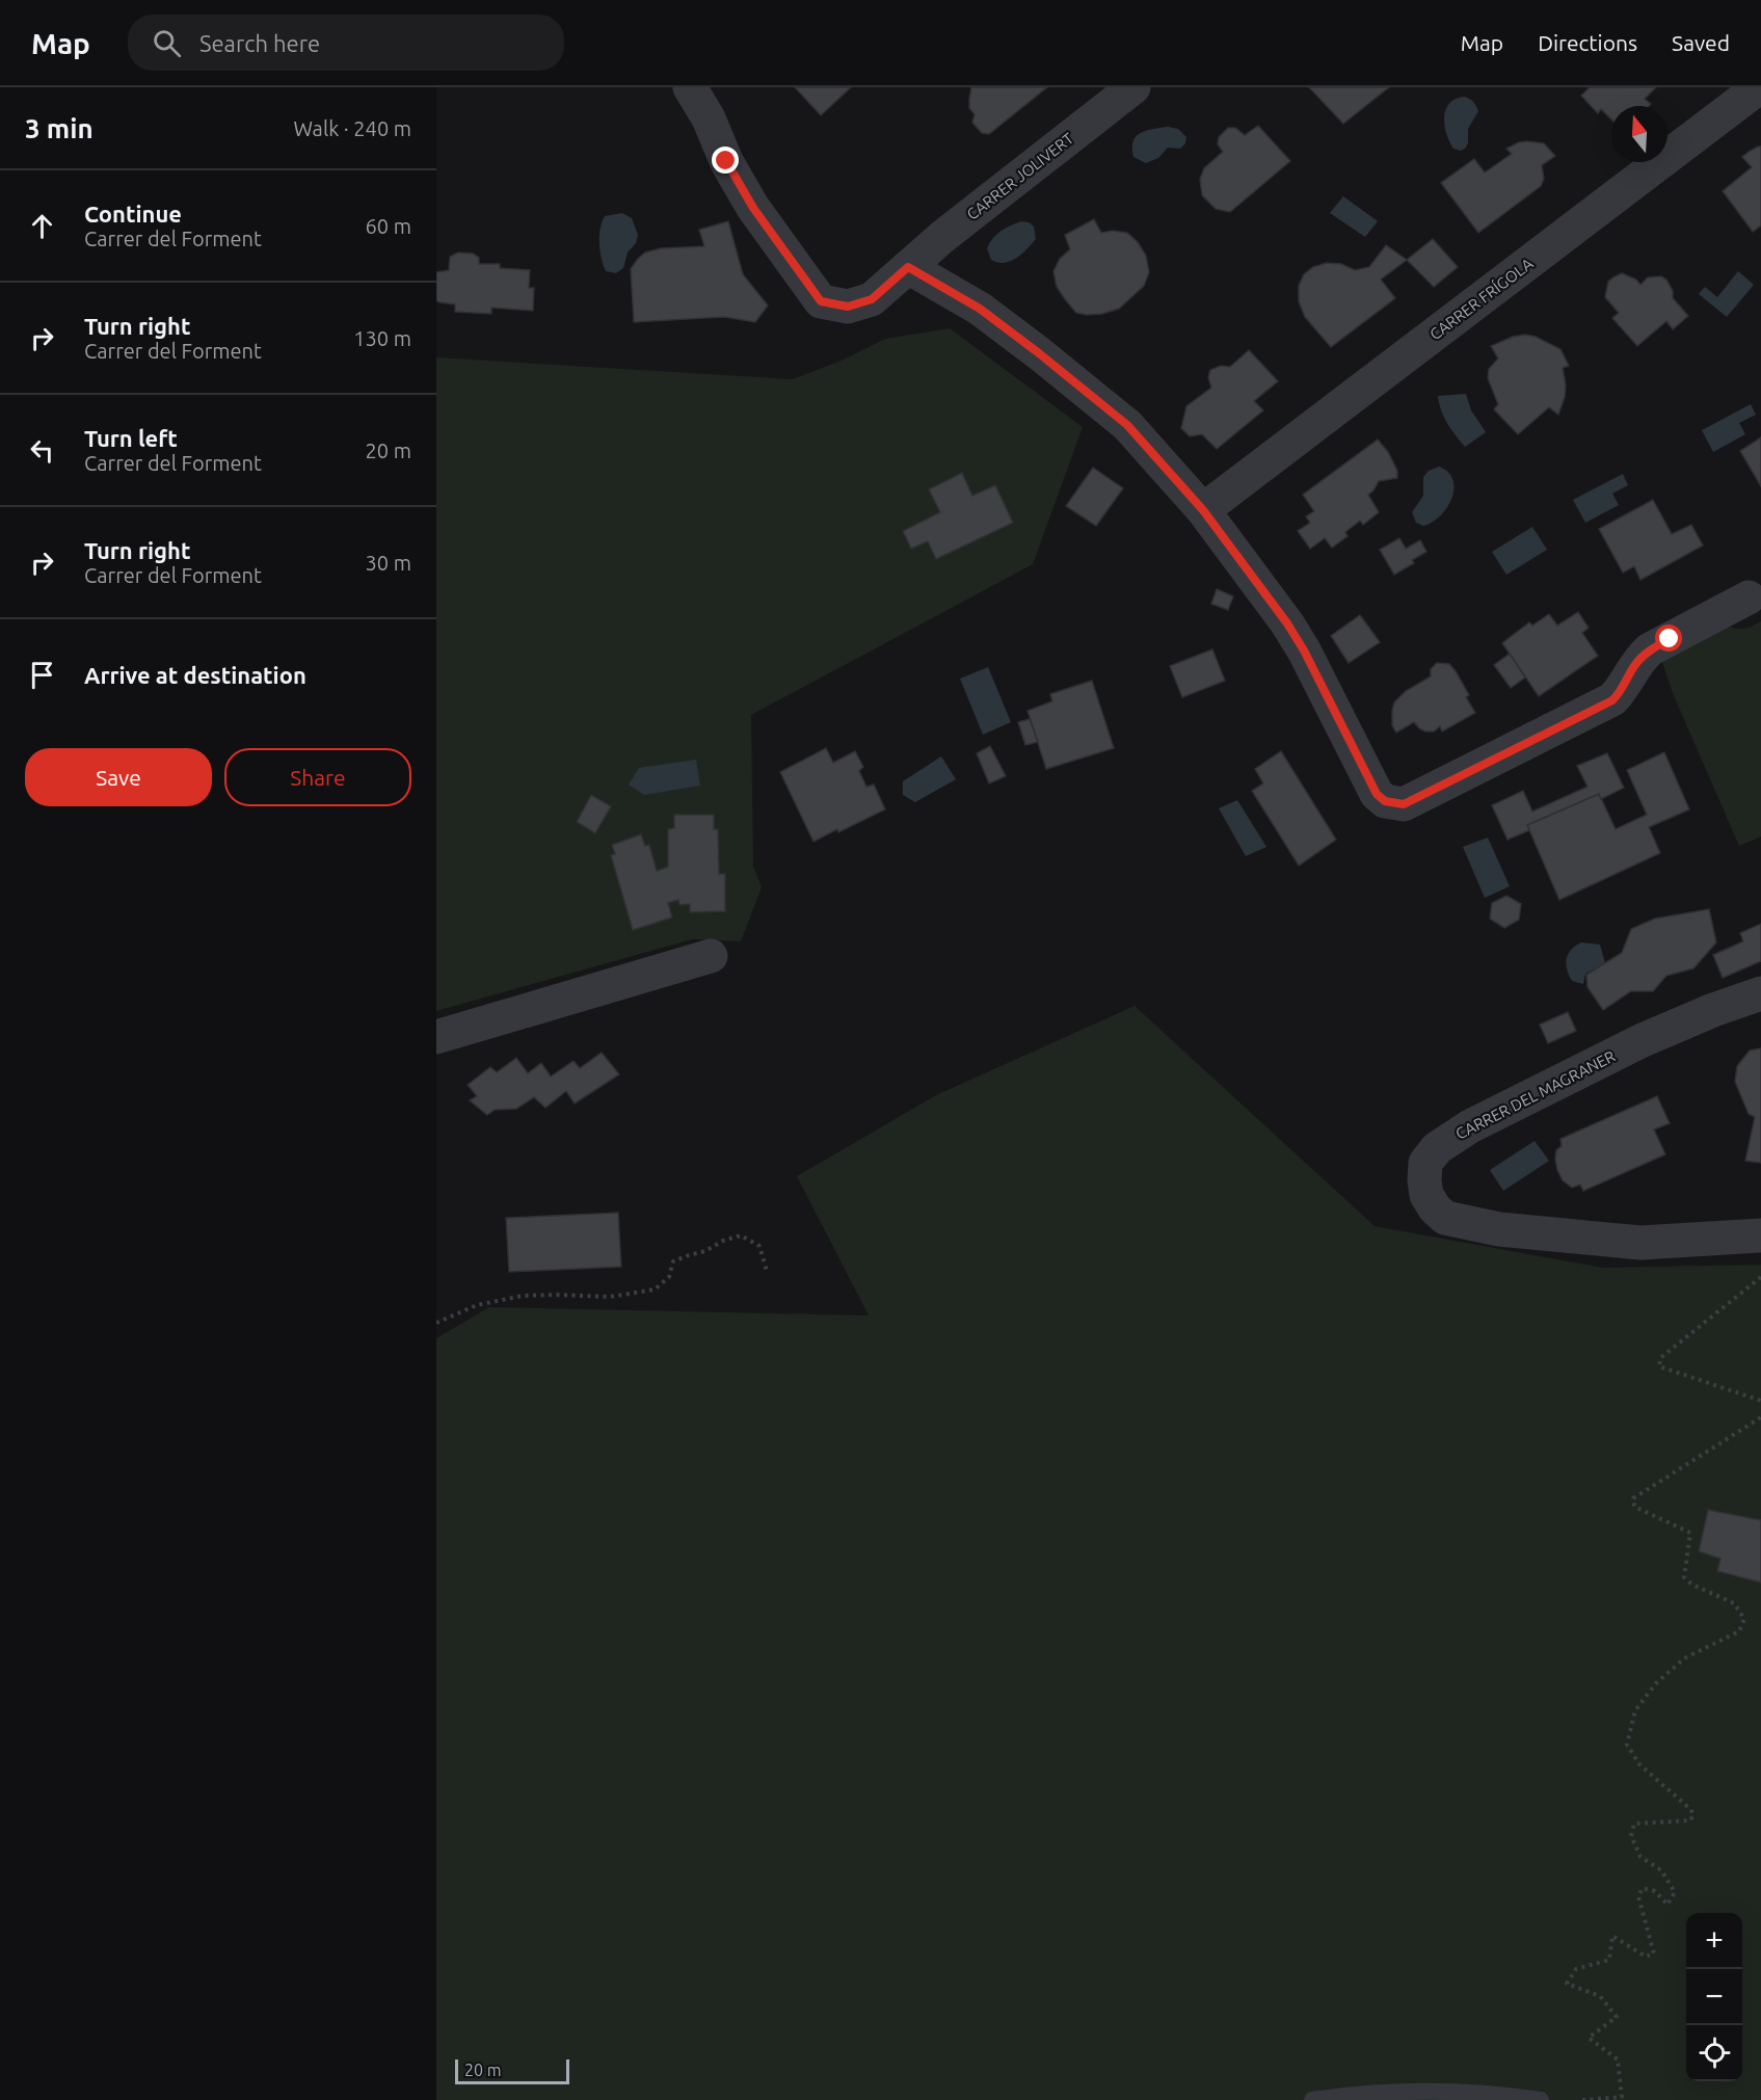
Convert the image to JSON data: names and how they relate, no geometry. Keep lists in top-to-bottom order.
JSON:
{
  "streets": {
    "street": ["CARRER JOLIVERT", "CARRER FRÍGOLA", "CARRER DEL MAGRANER"]
  },
  "scale_bar": "20 m",
  "north": "top",
  "page": {
    "header": "Map",
    "search": "Search here",
    "nav": ["Map", "Directions", "Saved"],
    "heading": ["3 min", "Walk · 240 m"],
    "list": [
      ["Continue", "Carrer del Forment", "60 m"],
      ["Turn right", "Carrer del Forment", "130 m"],
      ["Turn left", "Carrer del Forment", "20 m"],
      ["Turn right", "Carrer del Forment", "30 m"],
      "Arrive at destination"
    ],
    "buttons": ["Save", "Share"],
    "map_buttons": ["+", "−"],
    "scale": "20 m"
  }
}
